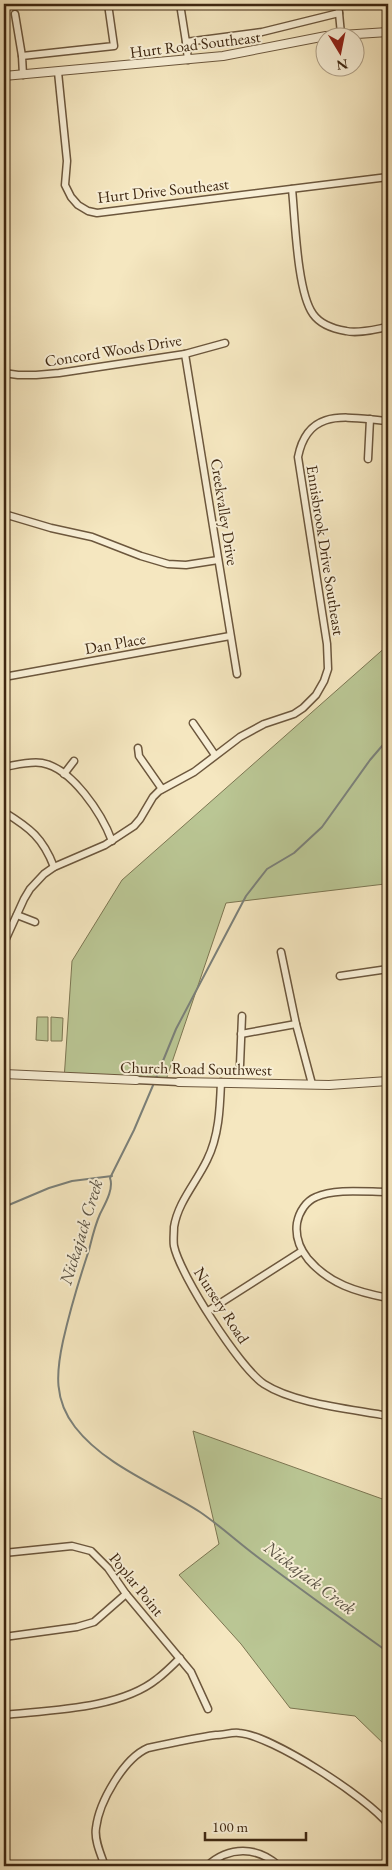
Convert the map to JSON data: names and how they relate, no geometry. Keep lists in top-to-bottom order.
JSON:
{
  "streets": {
    "street": [
      "Hurt Road Southeast",
      "Hurt Drive Southeast",
      "Concord Woods Drive",
      "Creekvalley Drive",
      "Ennisbrook Drive Southeast",
      "Dan Place",
      "Church Road Southwest",
      "Nursery Road",
      "Poplar Point"
    ]
  },
  "crossings": [
    ["Hurt Road Southeast", "Hurt Drive Southeast"],
    ["Concord Woods Drive", "Creekvalley Drive"],
    ["Creekvalley Drive", "Dan Place"],
    ["Church Road Southwest", "Nursery Road"]
  ],
  "water": ["Nickajack Creek"],
  "scale_bar": "100 m",
  "north": "bottom"
}
